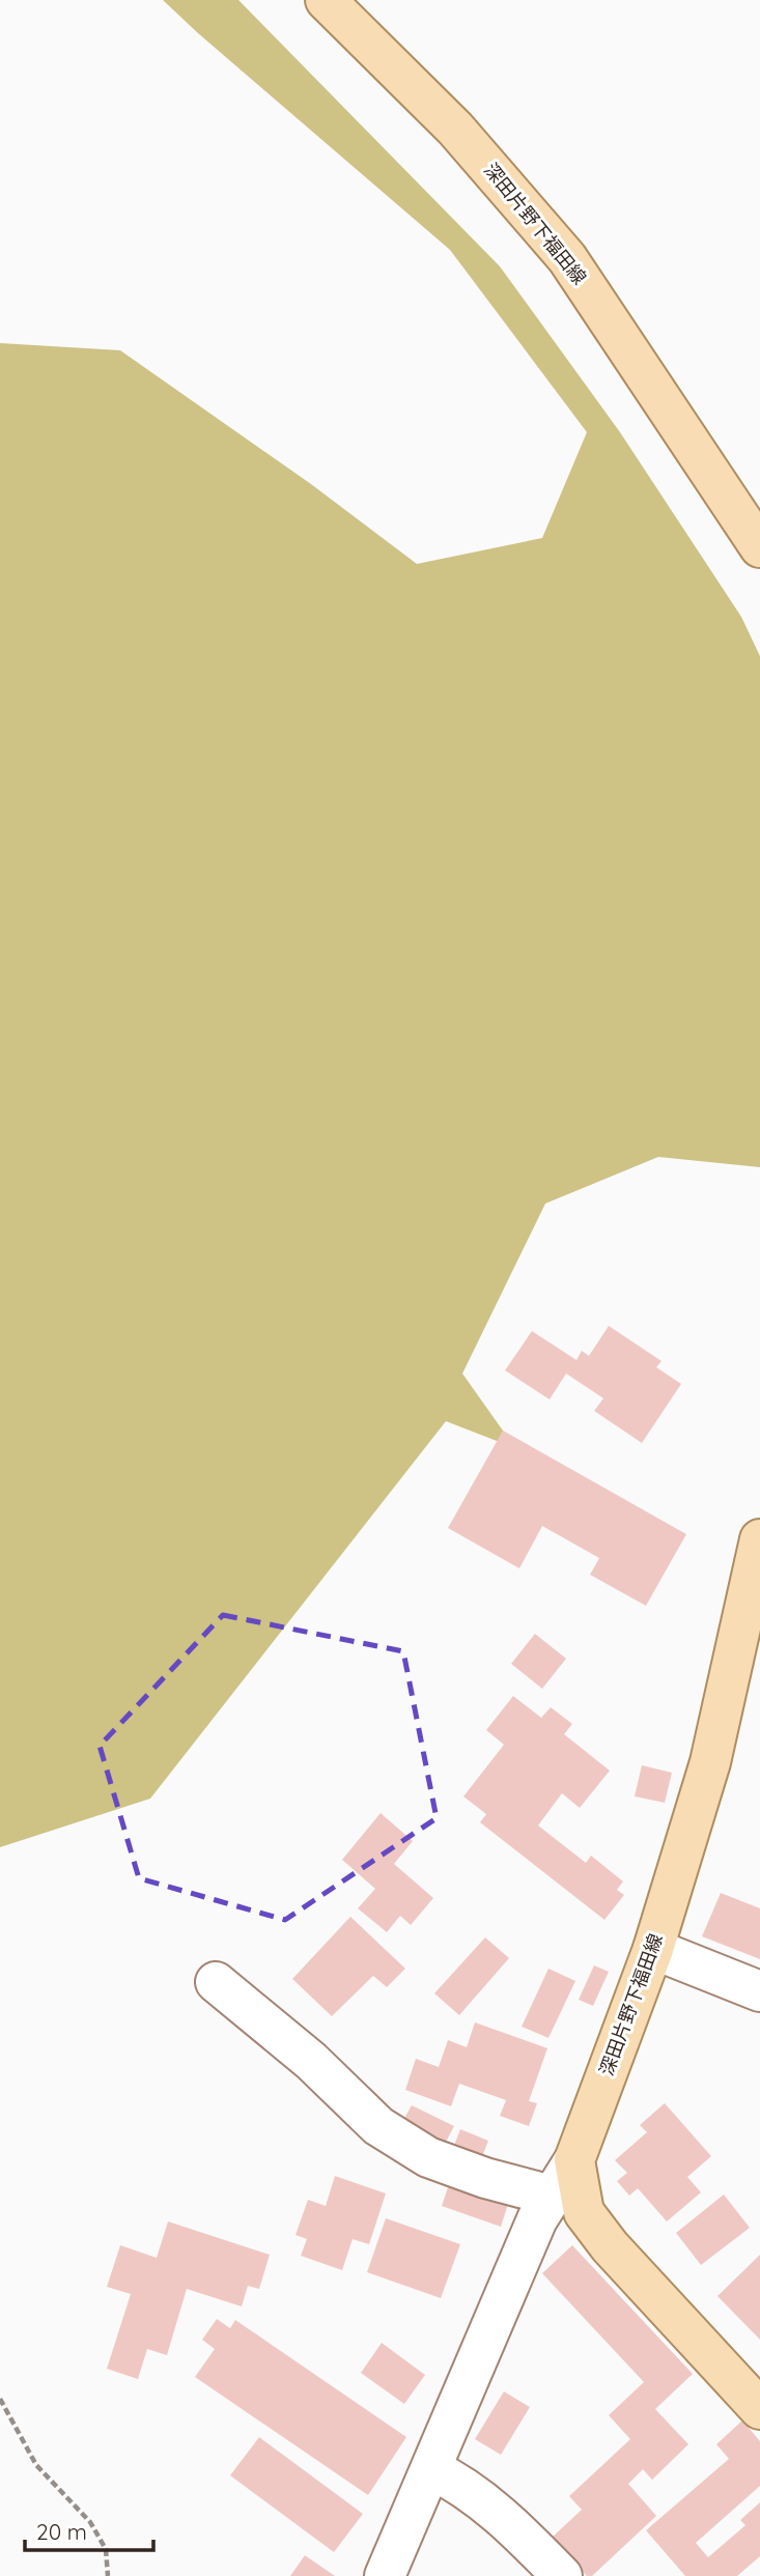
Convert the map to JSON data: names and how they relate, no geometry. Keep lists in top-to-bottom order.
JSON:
{
  "streets": {
    "main road": ["深田片野下福田線"]
  },
  "scale_bar": "20 m"
}
